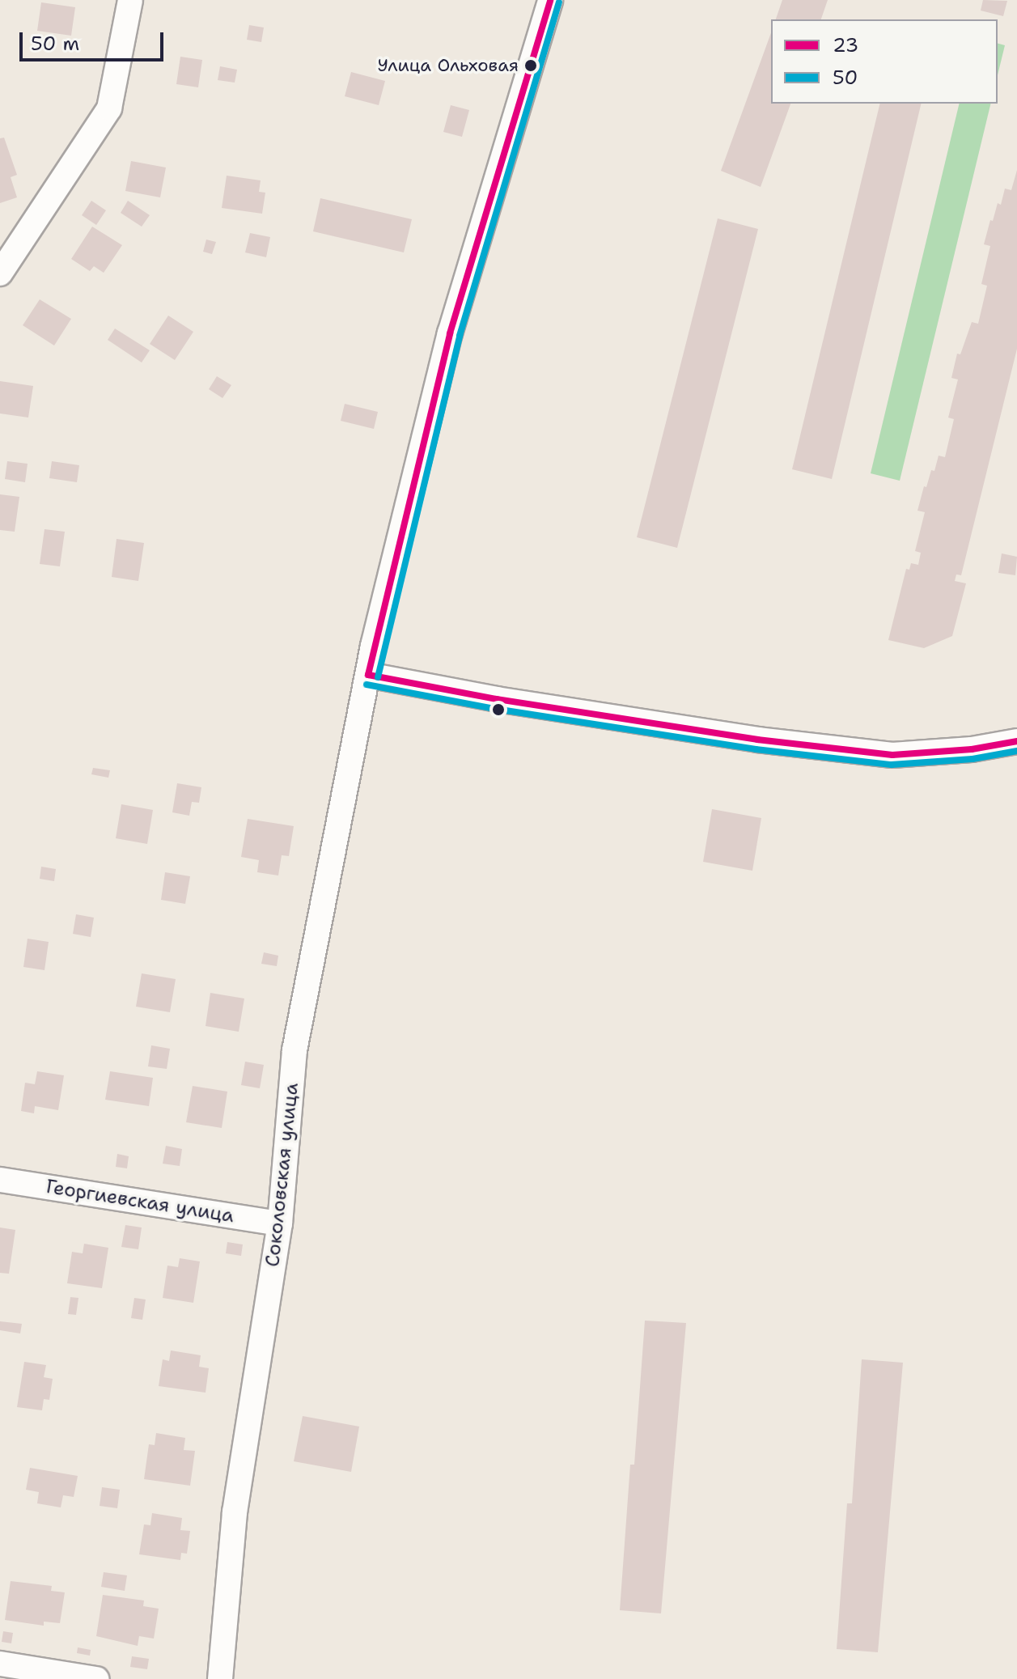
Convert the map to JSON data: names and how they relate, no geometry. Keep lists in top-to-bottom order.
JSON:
{
  "streets": {
    "street": ["Соколовская улица", "Георгиевская улица"]
  },
  "crossings": [
    ["Соколовская улица", "Георгиевская улица"]
  ],
  "places": ["Улица Ольховая"],
  "lines": ["transit line 23", "transit line 50"],
  "legend": ["23", "50"],
  "scale_bar": "50 m"
}
